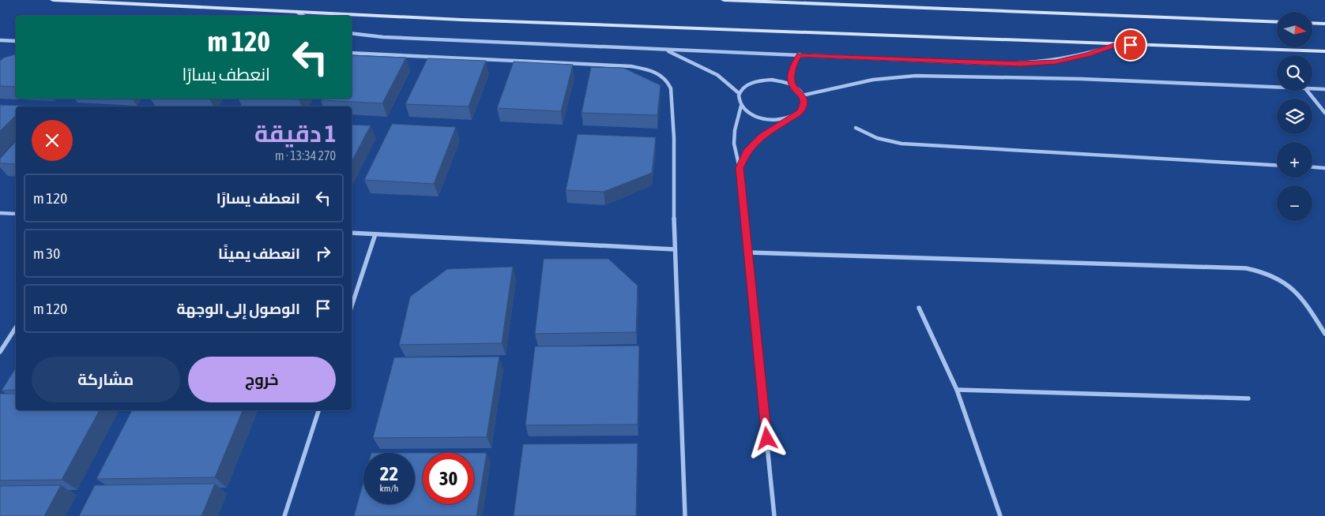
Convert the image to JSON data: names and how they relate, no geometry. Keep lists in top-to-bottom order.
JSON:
{
  "north": "right",
  "page": {
    "map_buttons": ["+", "−"],
    "turn": ["120 m", "انعطف يسارًا"],
    "heading": ["1 دقيقة", "270 m · 13:34"],
    "list": [
      {
        "name": "انعطف يسارًا",
        "value": "120 m"
      },
      {
        "name": "انعطف يمينًا",
        "value": "30 m"
      },
      {
        "name": "الوصول إلى الوجهة",
        "value": "120 m"
      }
    ],
    "buttons": ["خروج", "مشاركة"],
    "speed": "22 km/h",
    "limit": "30"
  }
}
